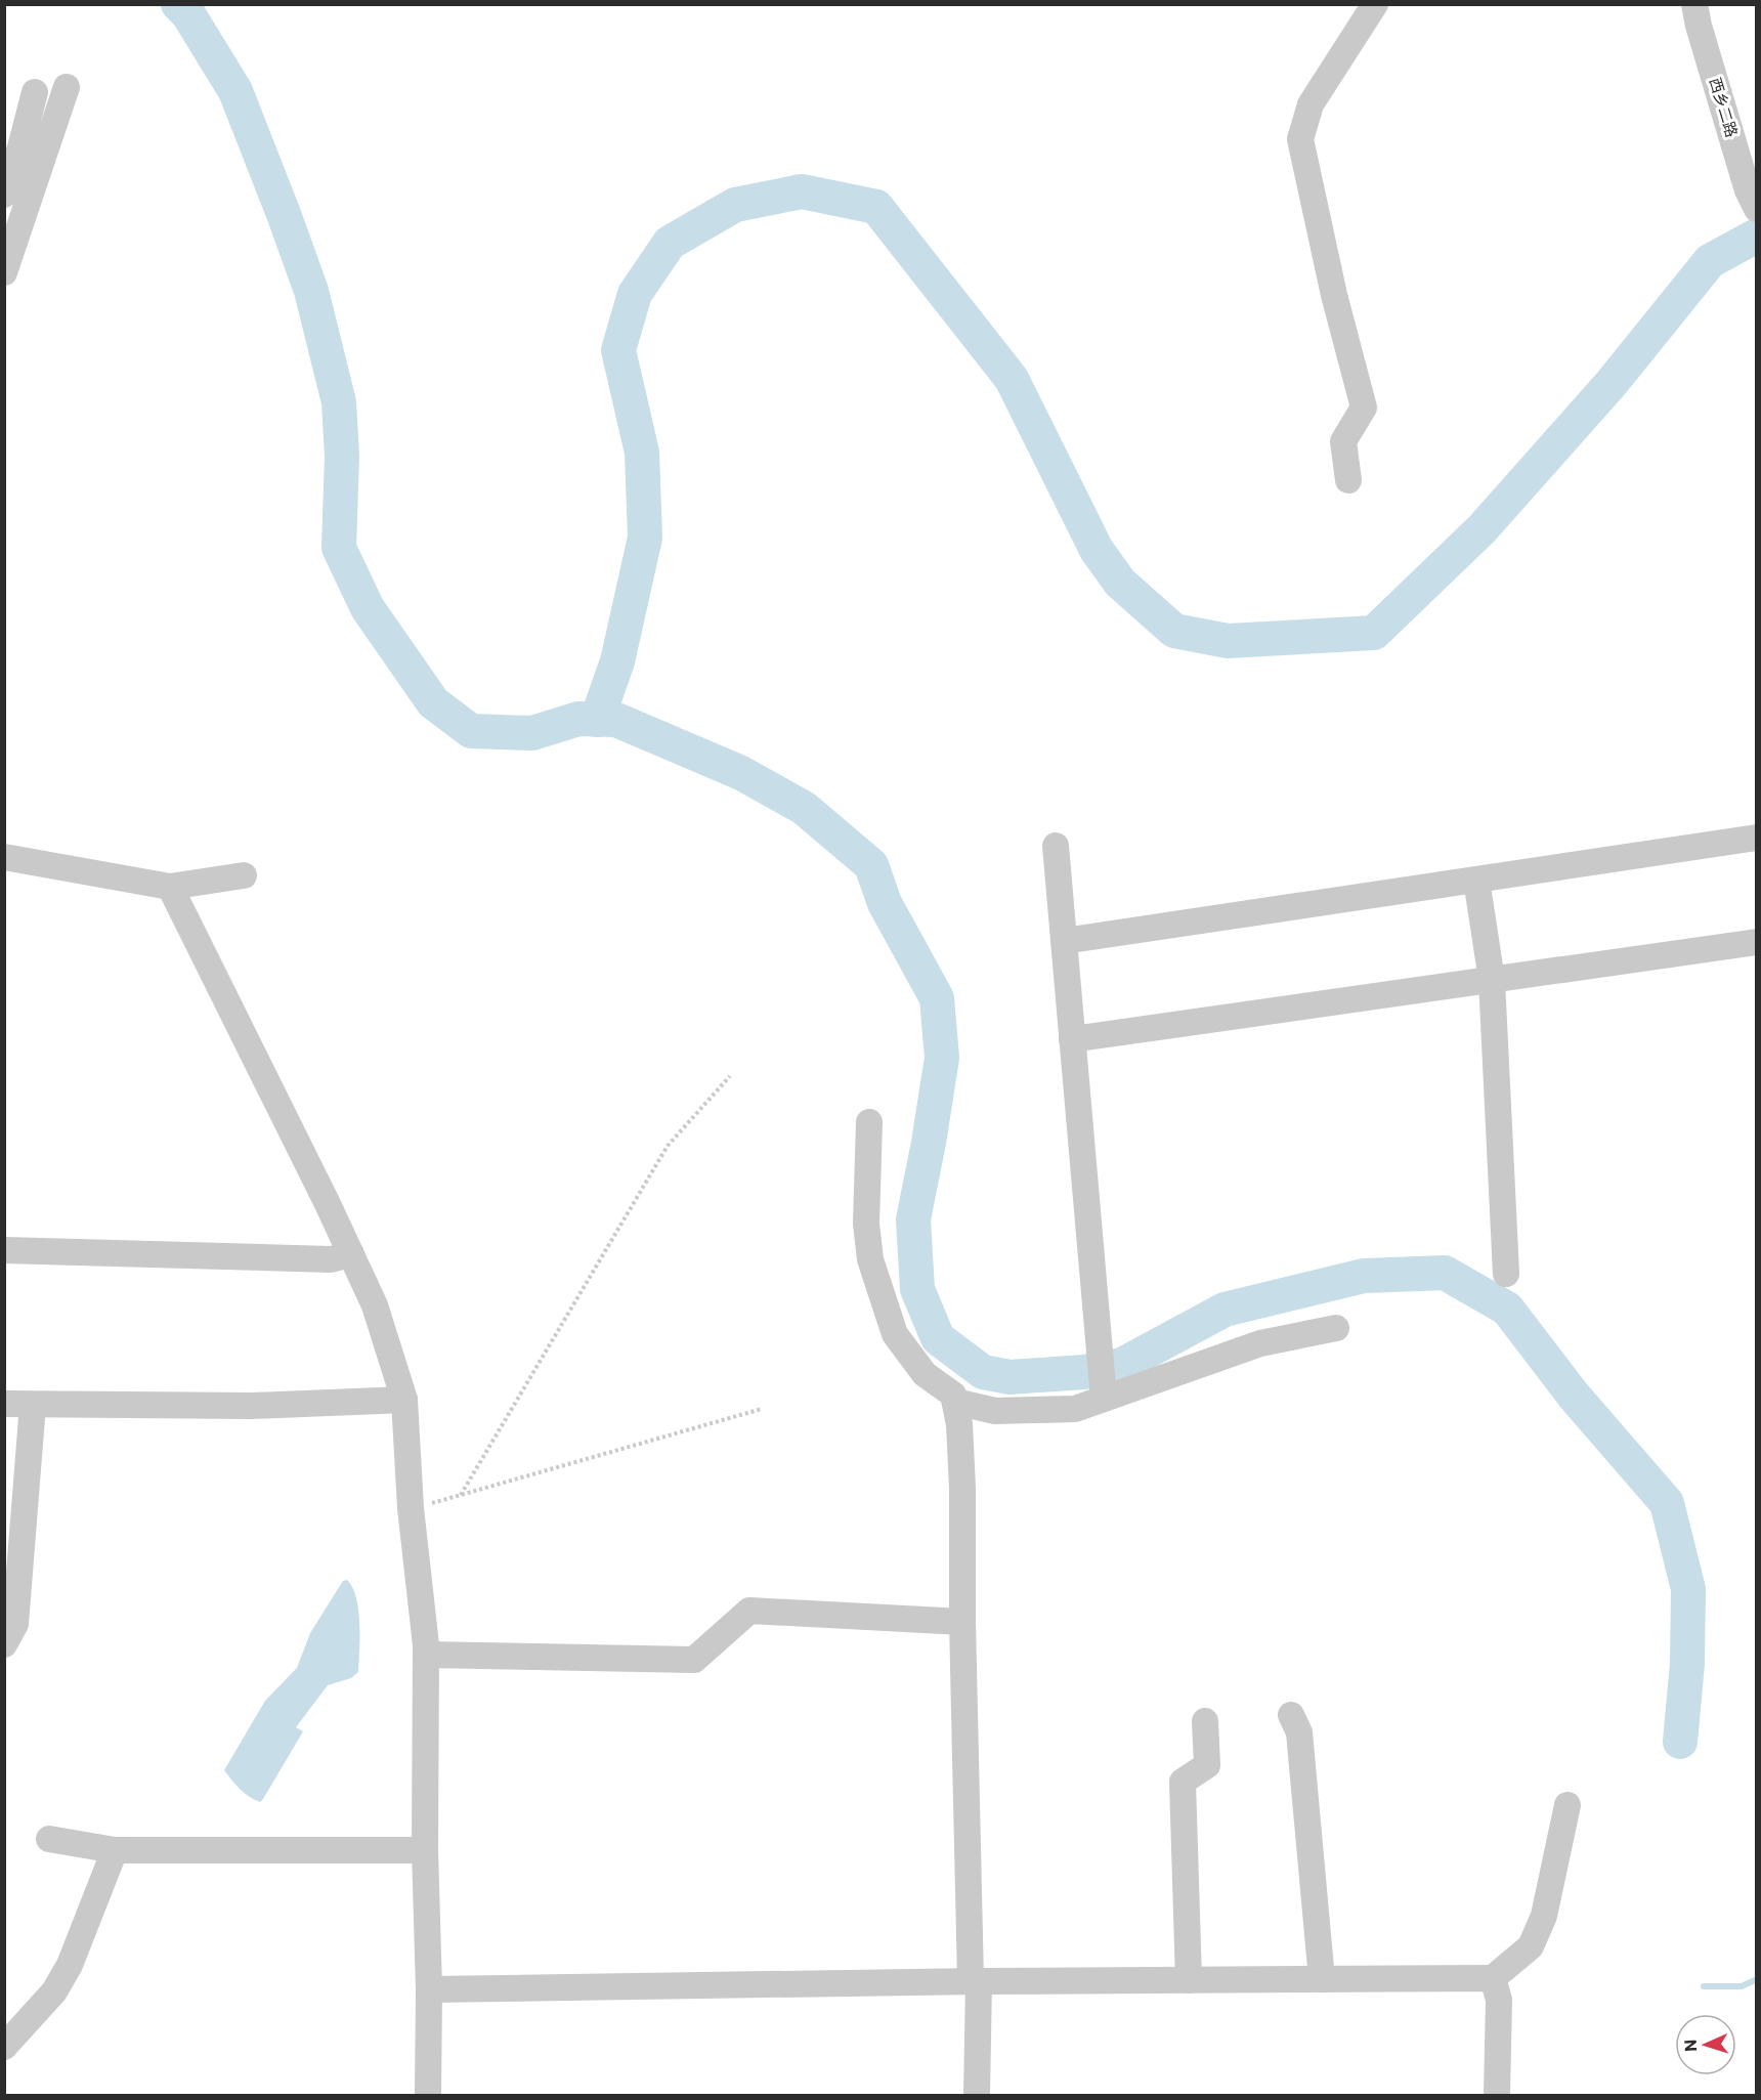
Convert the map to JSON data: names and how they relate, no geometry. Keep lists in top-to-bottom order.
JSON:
{
  "streets": {
    "street": ["西乡二路"]
  },
  "north": "left"
}
